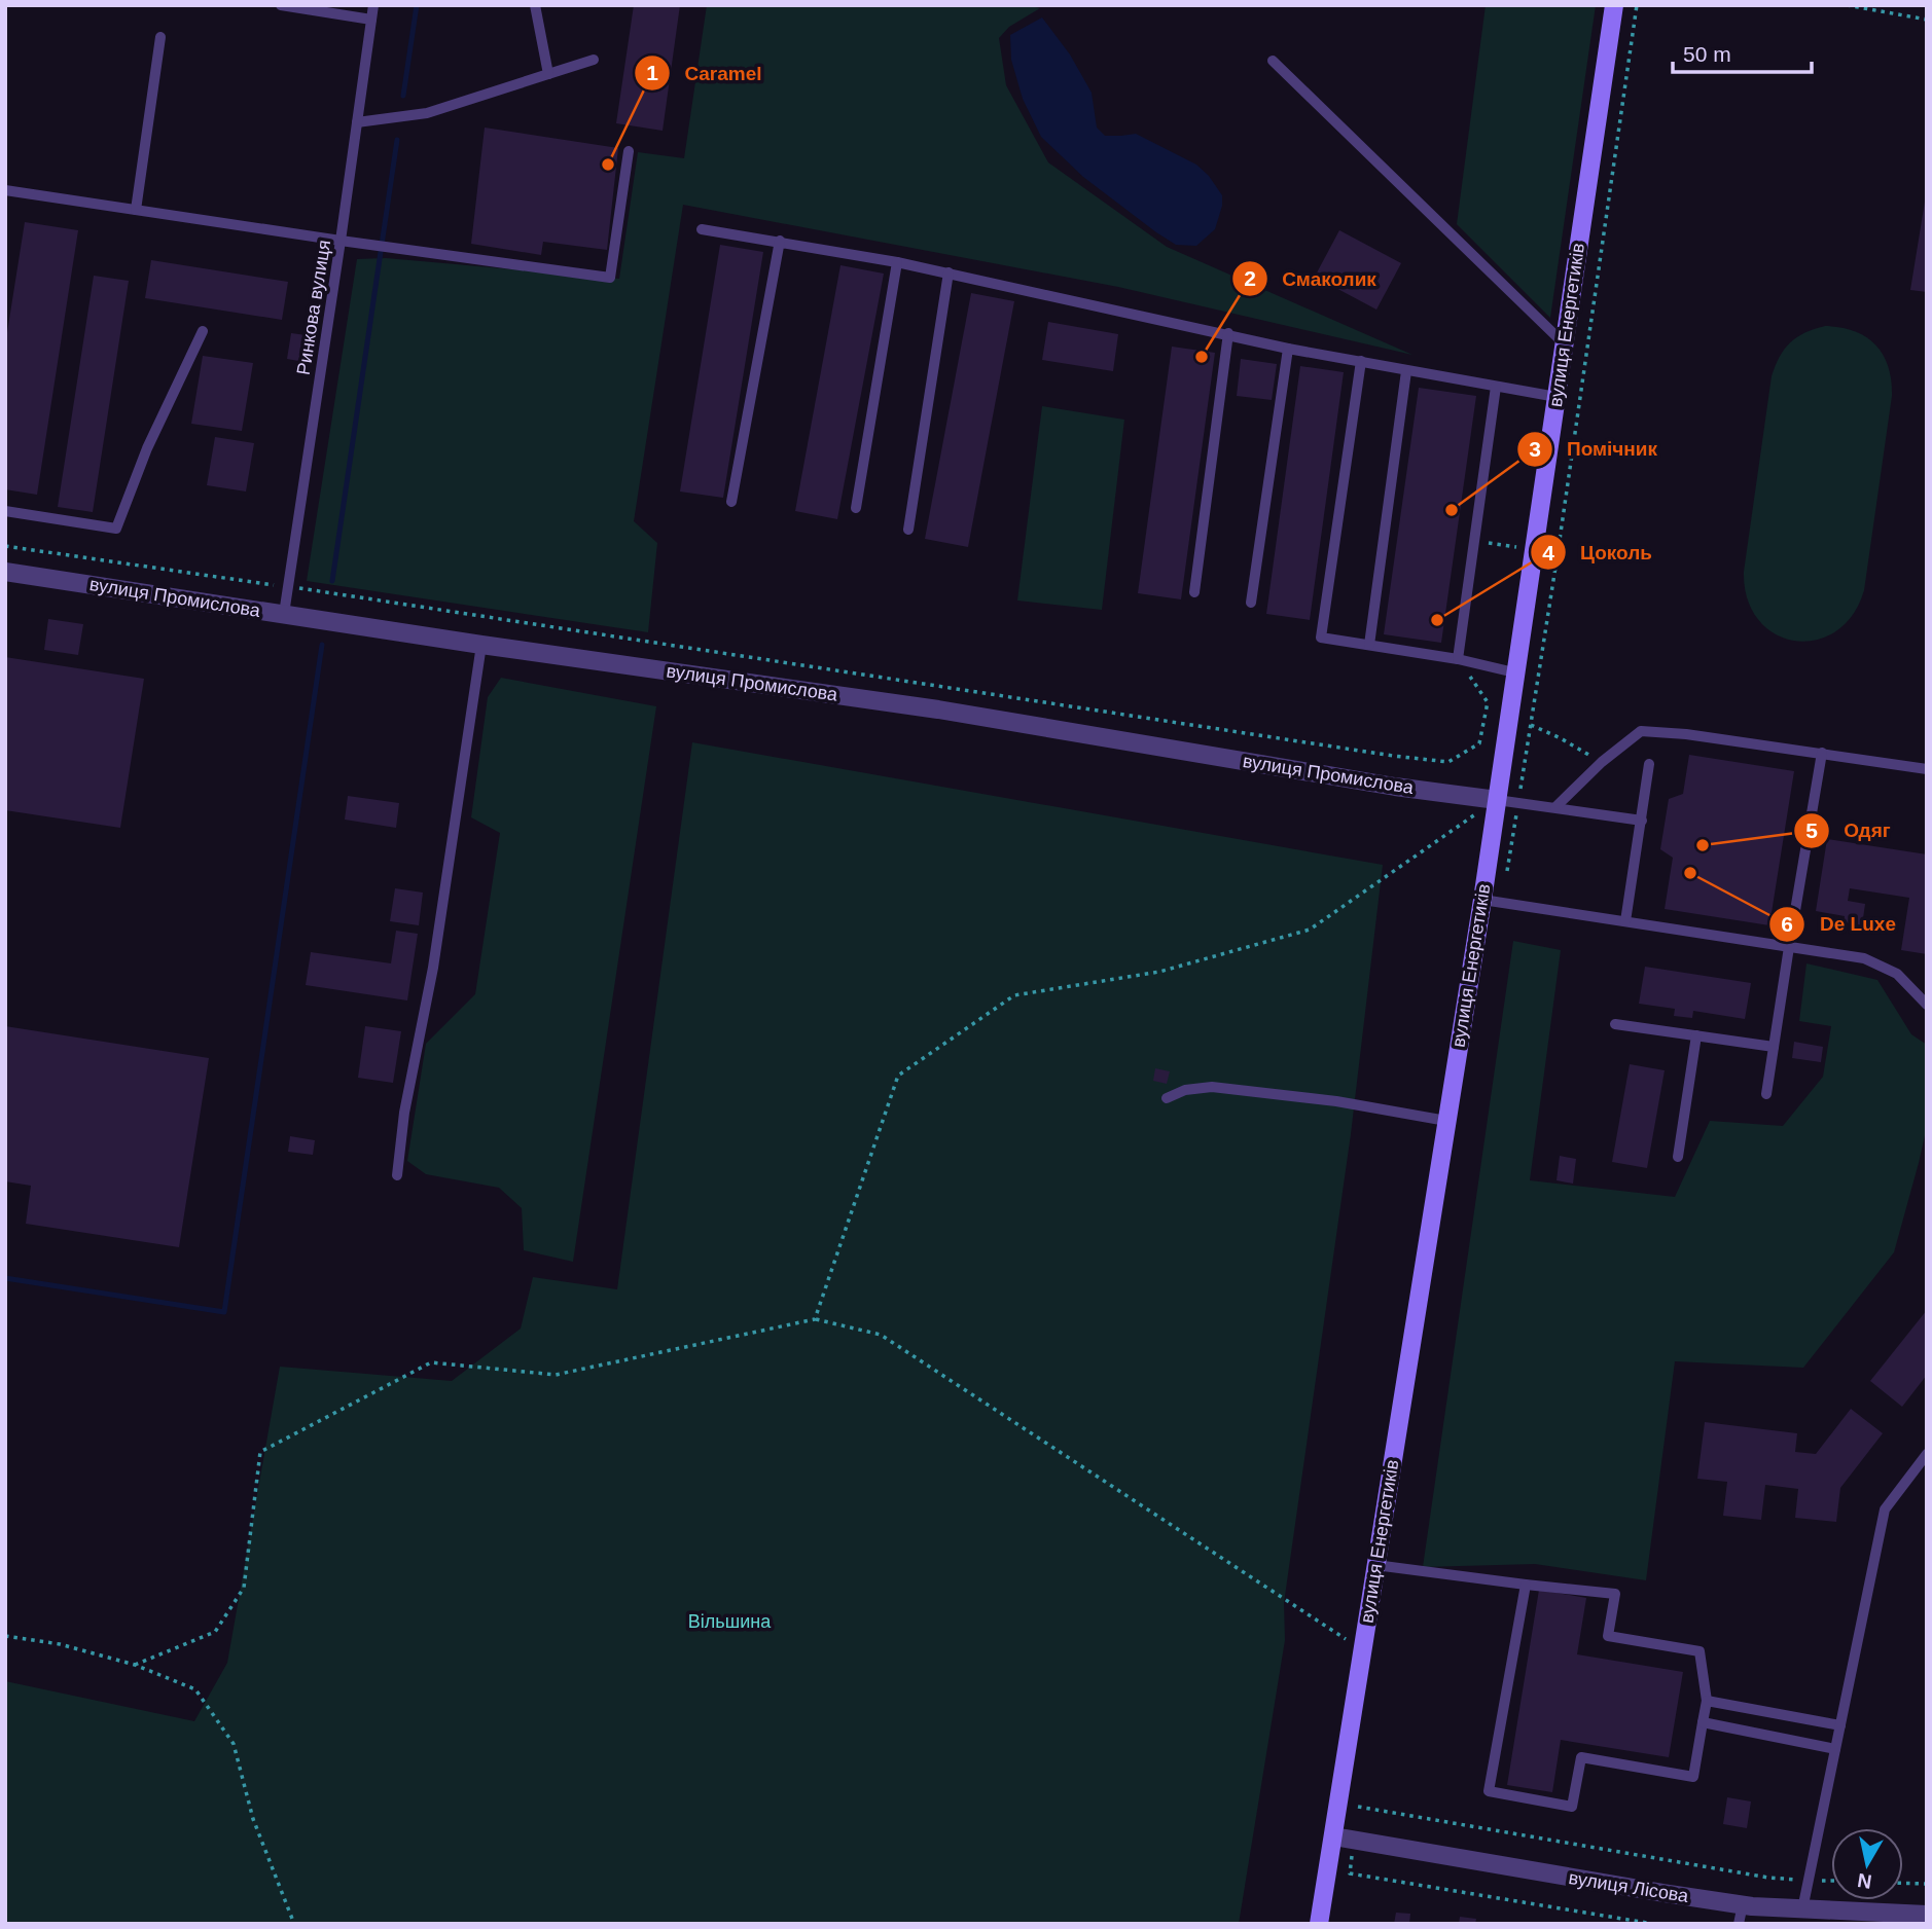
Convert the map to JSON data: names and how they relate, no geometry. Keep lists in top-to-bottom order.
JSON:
{
  "streets": {
    "main road": ["вулиця Енергетиків"],
    "street": ["вулиця Промислова", "вулиця Лісова"],
    "lane": ["Ринкова вулиця"]
  },
  "crossings": [
    ["Ринкова вулиця", "вулиця Промислова"],
    ["вулиця Енергетиків", "вулиця Промислова"],
    ["вулиця Енергетиків", "вулиця Лісова"]
  ],
  "parks": ["Вільшина"],
  "places": [
    "Caramel",
    "Смаколик",
    "Помічник",
    "Цоколь",
    "Одяг",
    "De Luxe"
  ],
  "scale_bar": "50 m",
  "north": "bottom"
}
